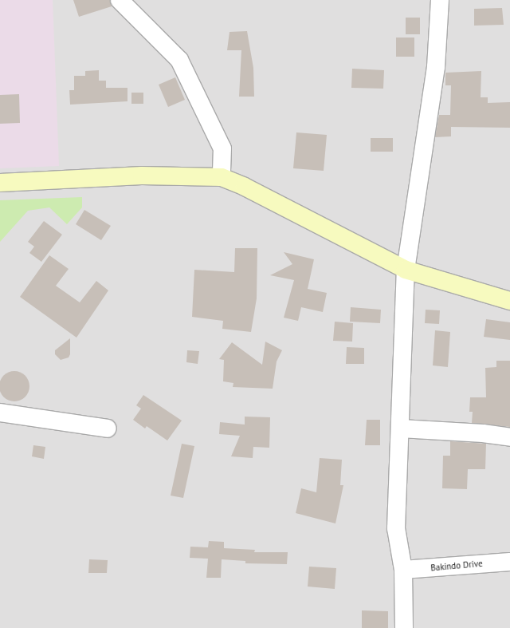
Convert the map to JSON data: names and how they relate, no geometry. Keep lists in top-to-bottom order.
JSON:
{
  "streets": {
    "street": ["Bakindo Drive"]
  }
}
